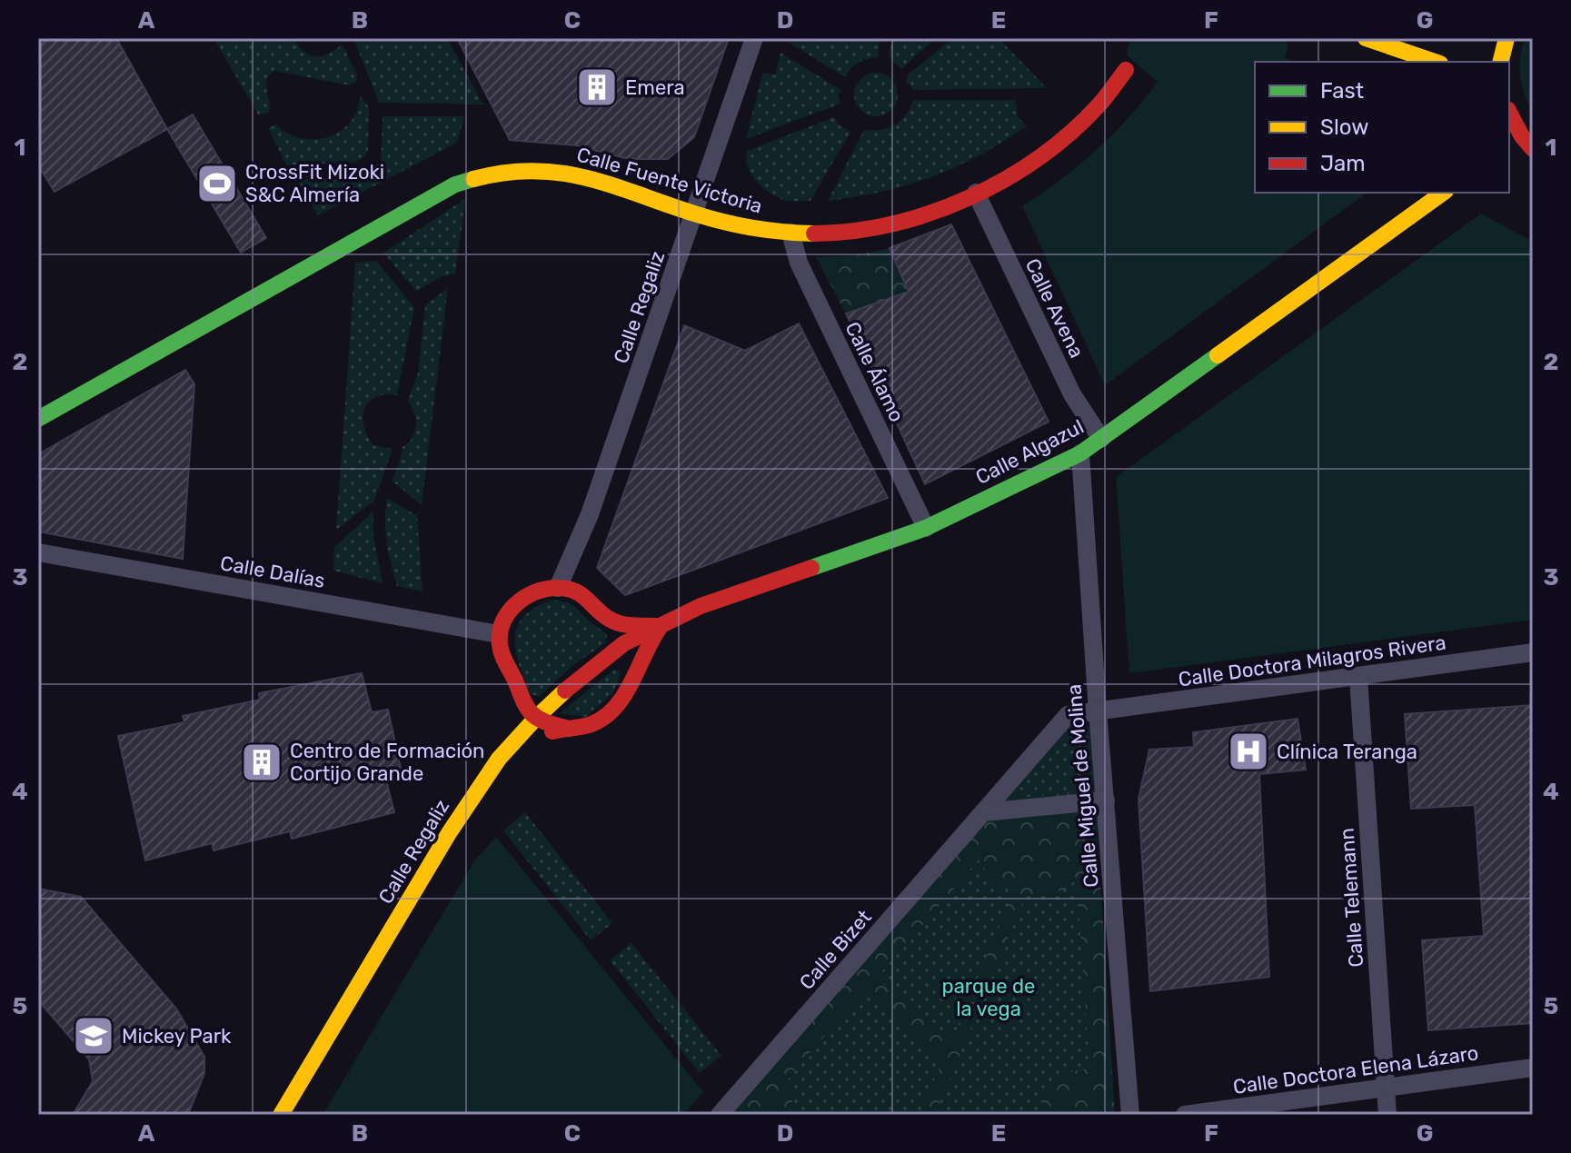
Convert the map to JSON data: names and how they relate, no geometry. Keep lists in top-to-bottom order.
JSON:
{
  "streets": {
    "street": [
      "Calle Fuente Victoria",
      "Calle Regaliz",
      "Calle Avena",
      "Calle Álamo",
      "Calle Algazul",
      "Calle Dalías",
      "Calle Doctora Milagros Rivera",
      "Calle Miguel de Molina",
      "Calle Telemann",
      "Calle Bizet",
      "Calle Doctora Elena Lázaro"
    ]
  },
  "crossings": [
    ["Calle Fuente Victoria", "Calle Regaliz"],
    ["Calle Fuente Victoria", "Calle Avena"],
    ["Calle Fuente Victoria", "Calle Álamo"],
    ["Calle Regaliz", "Calle Algazul"],
    ["Calle Avena", "Calle Algazul"],
    ["Calle Álamo", "Calle Algazul"],
    ["Calle Algazul", "Calle Miguel de Molina"],
    ["Calle Doctora Milagros Rivera", "Calle Miguel de Molina"],
    ["Calle Doctora Milagros Rivera", "Calle Telemann"],
    ["Calle Doctora Milagros Rivera", "Calle Bizet"],
    ["Calle Miguel de Molina", "Calle Bizet"],
    ["Calle Telemann", "Calle Doctora Elena Lázaro"]
  ],
  "parks": ["parque de la vega"],
  "places": {
    "building": ["Emera", "Centro de Formación Cortijo Grande"],
    "sports": ["CrossFit Mizoki S&C Almería"],
    "hospital": ["Clínica Teranga"],
    "school or university": ["Mickey Park"]
  },
  "legend": ["Fast", "Slow", "Jam"],
  "grid": {
    "columns": [
      "A",
      "B",
      "C",
      "D",
      "E",
      "F",
      "G"
    ],
    "rows": [
      "1",
      "2",
      "3",
      "4",
      "5"
    ]
  }
}
